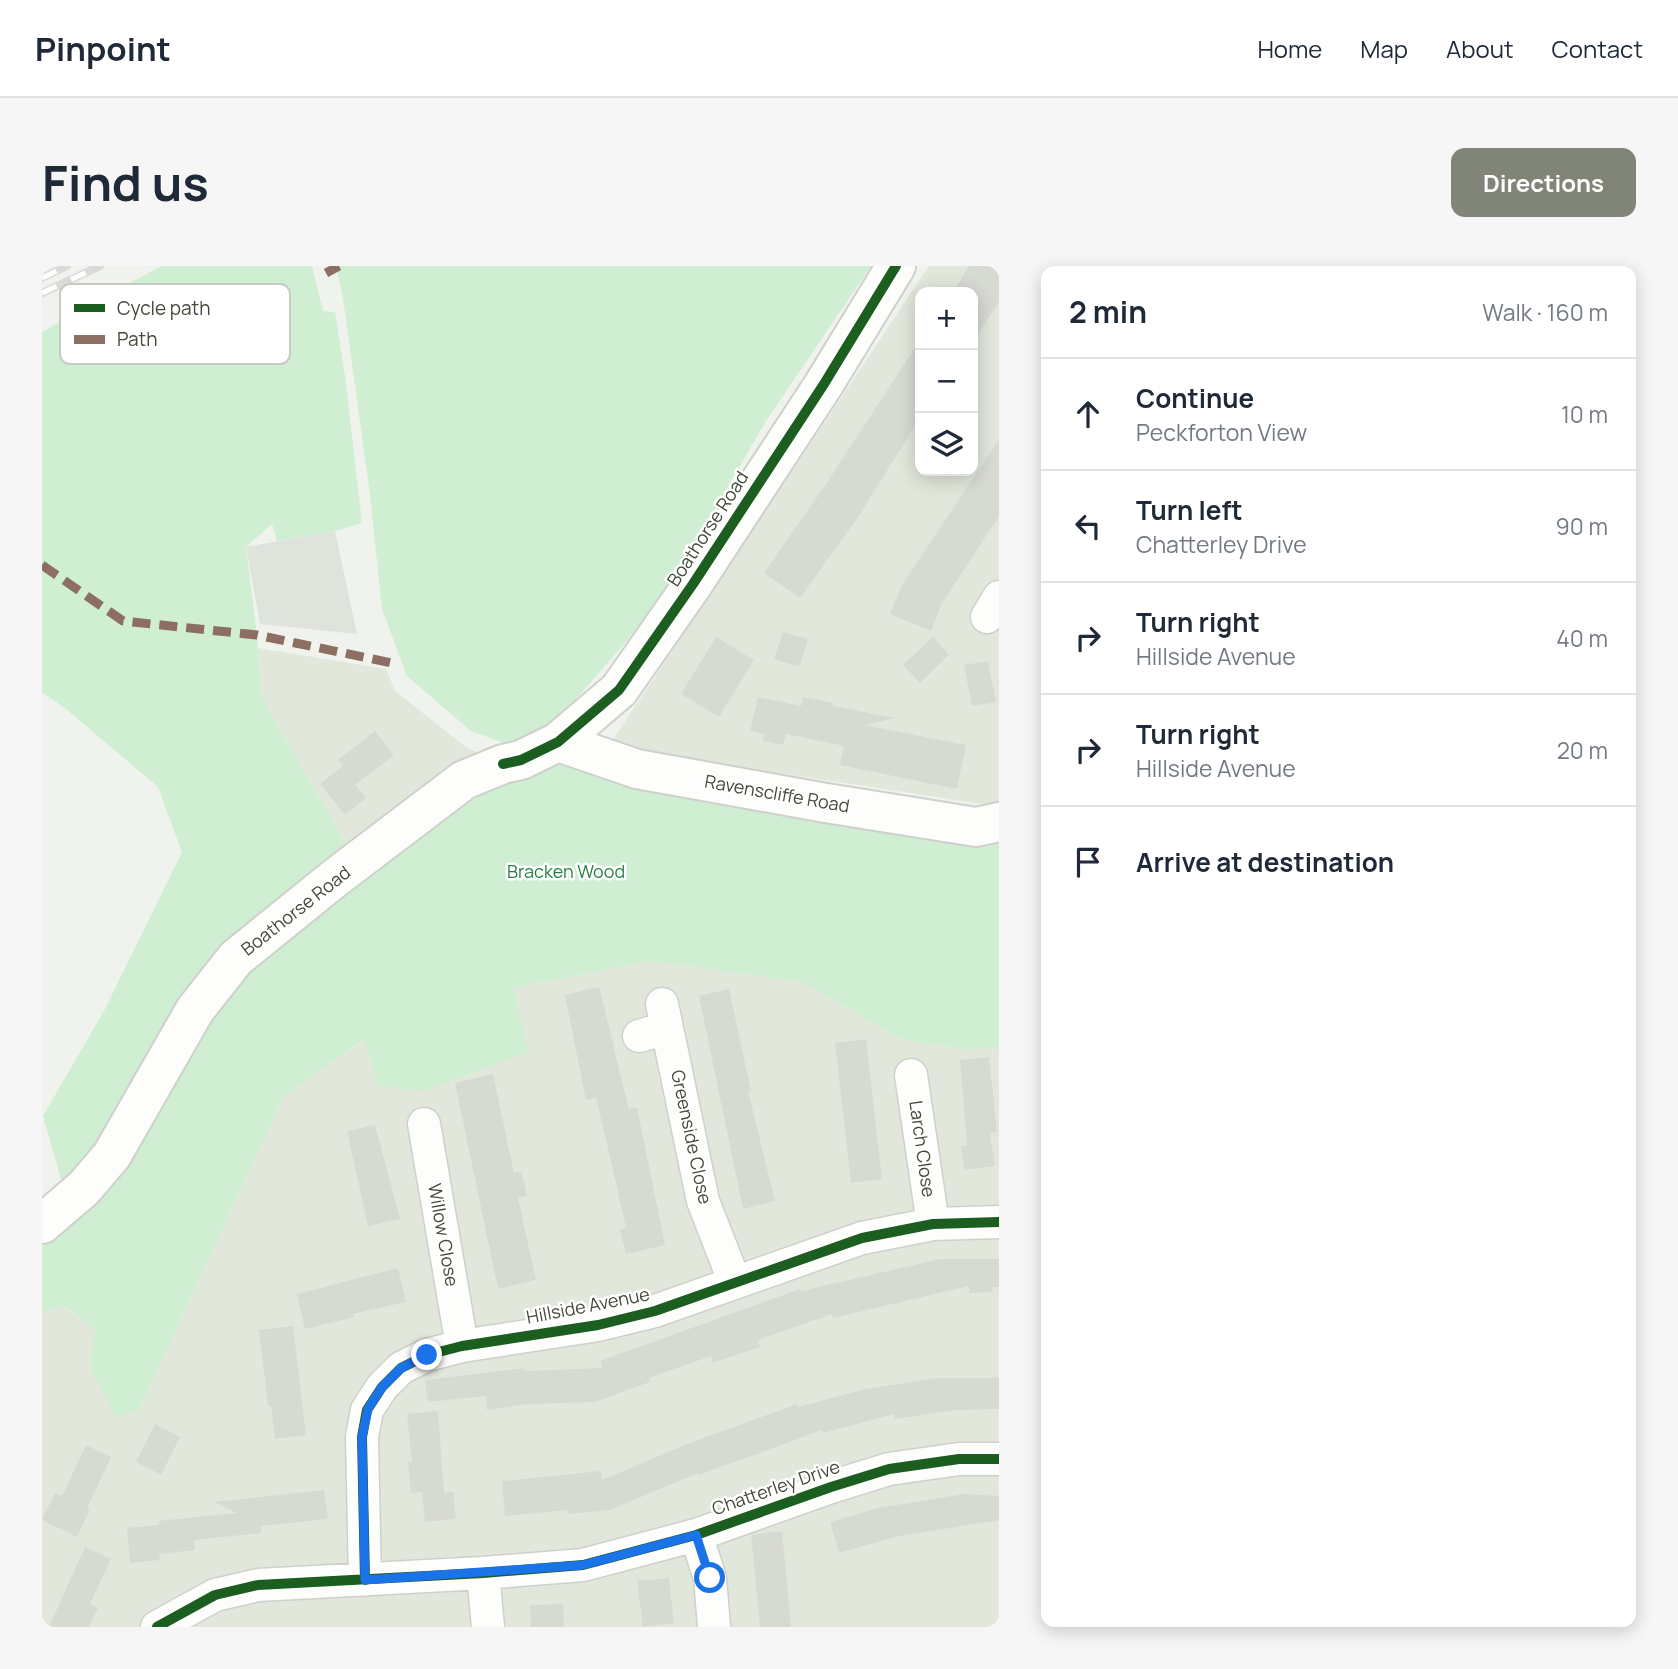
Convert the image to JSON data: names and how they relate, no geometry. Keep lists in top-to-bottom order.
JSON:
{
  "streets": {
    "street": [
      "Boathorse Road",
      "Ravenscliffe Road",
      "Greenside Close",
      "Larch Close",
      "Willow Close",
      "Hillside Avenue",
      "Chatterley Drive"
    ]
  },
  "crossings": [
    ["Boathorse Road", "Ravenscliffe Road"],
    ["Greenside Close", "Hillside Avenue"],
    ["Larch Close", "Hillside Avenue"],
    ["Willow Close", "Hillside Avenue"],
    ["Hillside Avenue", "Chatterley Drive"]
  ],
  "parks": ["Bracken Wood"],
  "legend": ["Cycle path", "Path"],
  "page": {
    "header": "Pinpoint",
    "nav": [
      "Home",
      "Map",
      "About",
      "Contact"
    ],
    "buttons": "Directions",
    "title": "Find us",
    "heading": ["2 min", "Walk · 160 m"],
    "map_buttons": ["+", "−"],
    "list": [
      ["Continue", "Peckforton View", "10 m"],
      ["Turn left", "Chatterley Drive", "90 m"],
      ["Turn right", "Hillside Avenue", "40 m"],
      ["Turn right", "Hillside Avenue", "20 m"],
      "Arrive at destination"
    ]
  }
}
